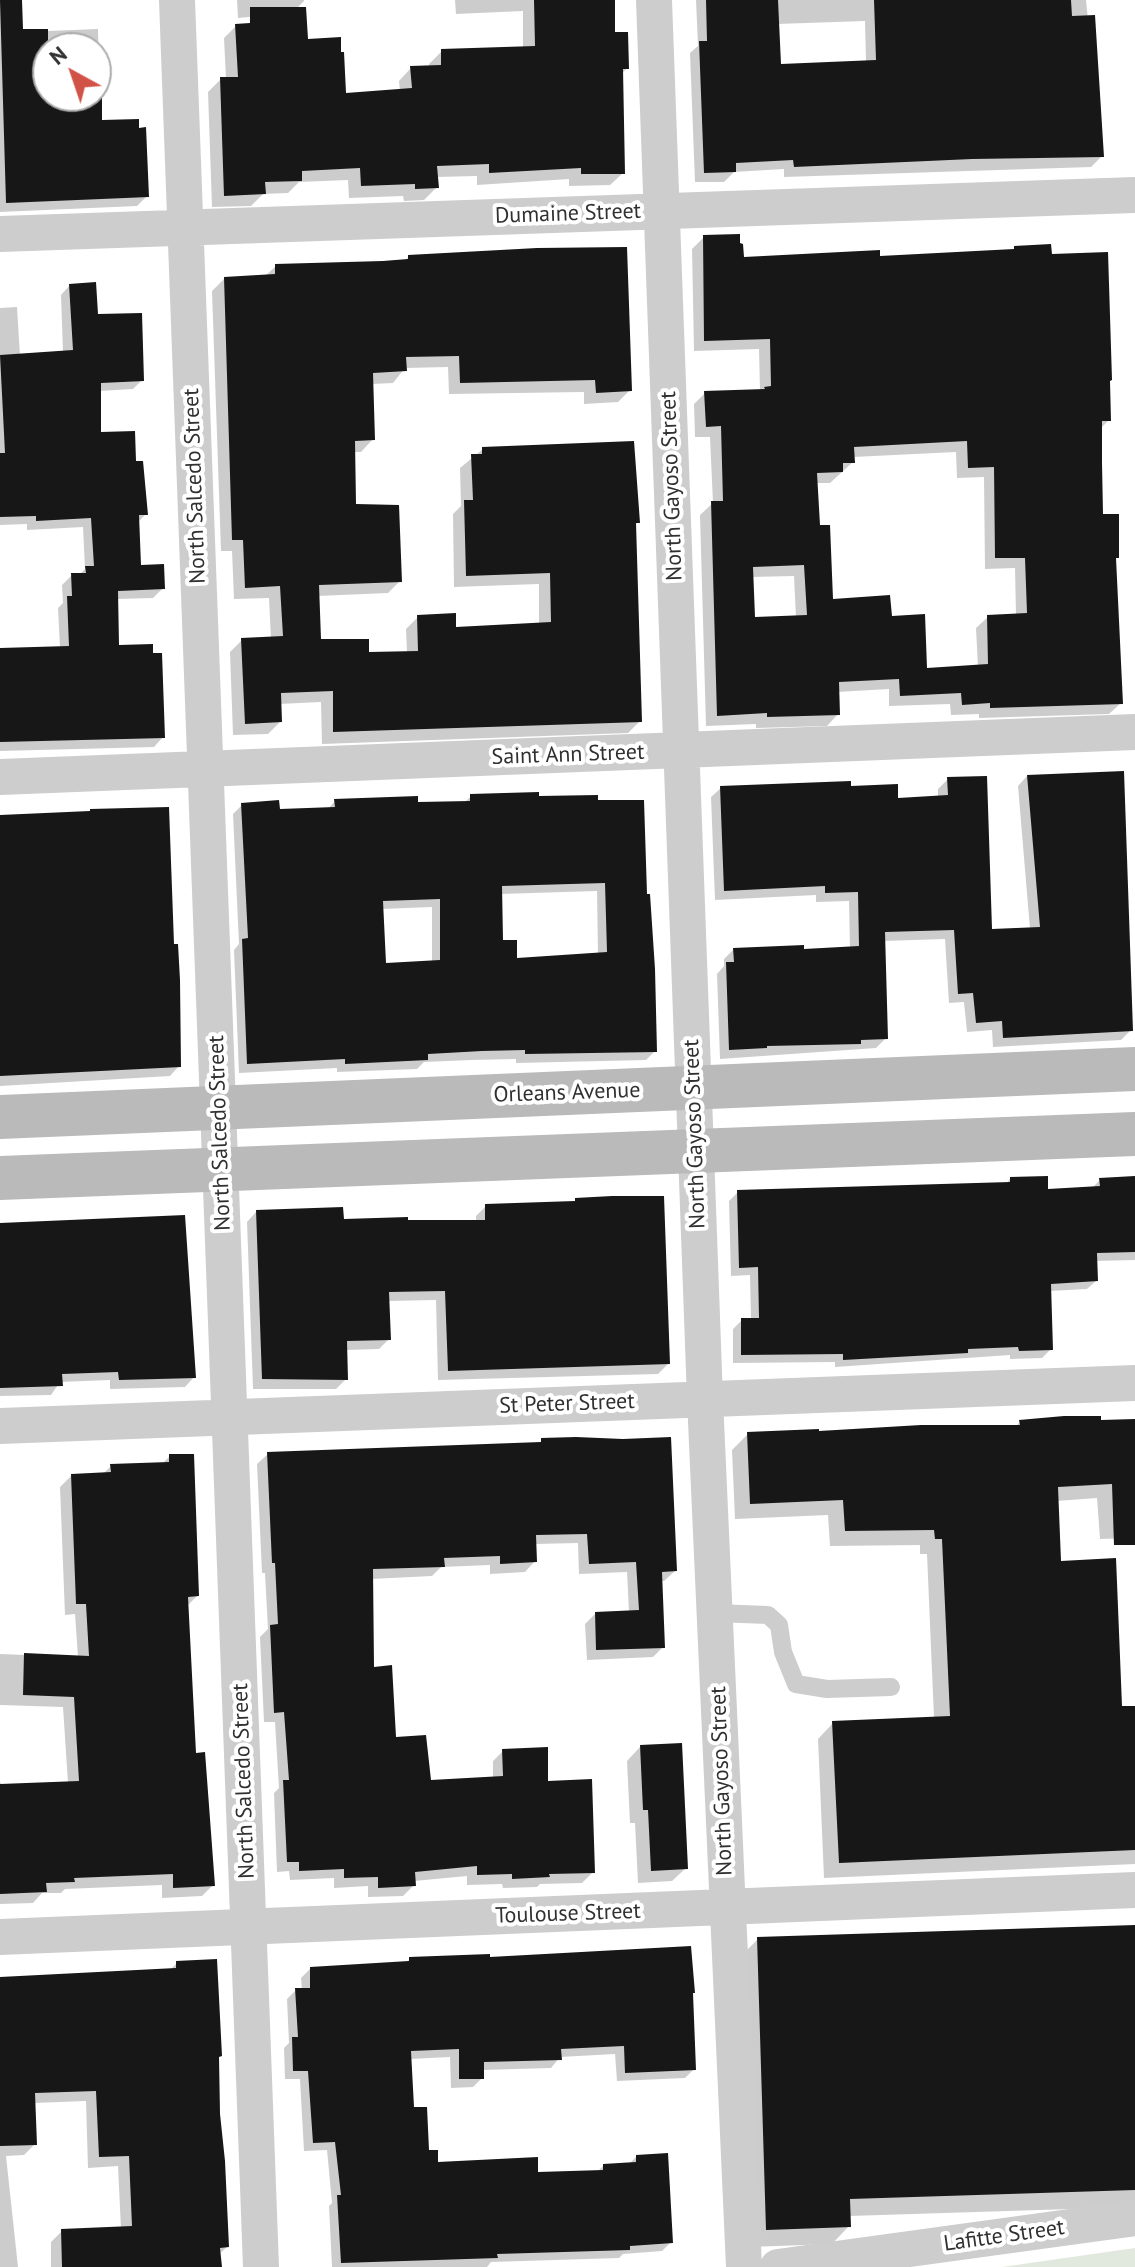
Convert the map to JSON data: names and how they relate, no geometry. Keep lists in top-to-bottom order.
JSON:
{
  "streets": {
    "street": [
      "Dumaine Street",
      "North Salcedo Street",
      "North Gayoso Street",
      "Saint Ann Street",
      "Orleans Avenue",
      "St Peter Street",
      "Toulouse Street",
      "Lafitte Street"
    ]
  },
  "crossings": [
    ["Dumaine Street", "North Salcedo Street"],
    ["Dumaine Street", "North Gayoso Street"],
    ["North Salcedo Street", "Saint Ann Street"],
    ["North Salcedo Street", "Orleans Avenue"],
    ["North Salcedo Street", "St Peter Street"],
    ["North Salcedo Street", "Toulouse Street"],
    ["North Gayoso Street", "Saint Ann Street"],
    ["North Gayoso Street", "Orleans Avenue"],
    ["North Gayoso Street", "St Peter Street"],
    ["North Gayoso Street", "Toulouse Street"]
  ],
  "north": "top left"
}
